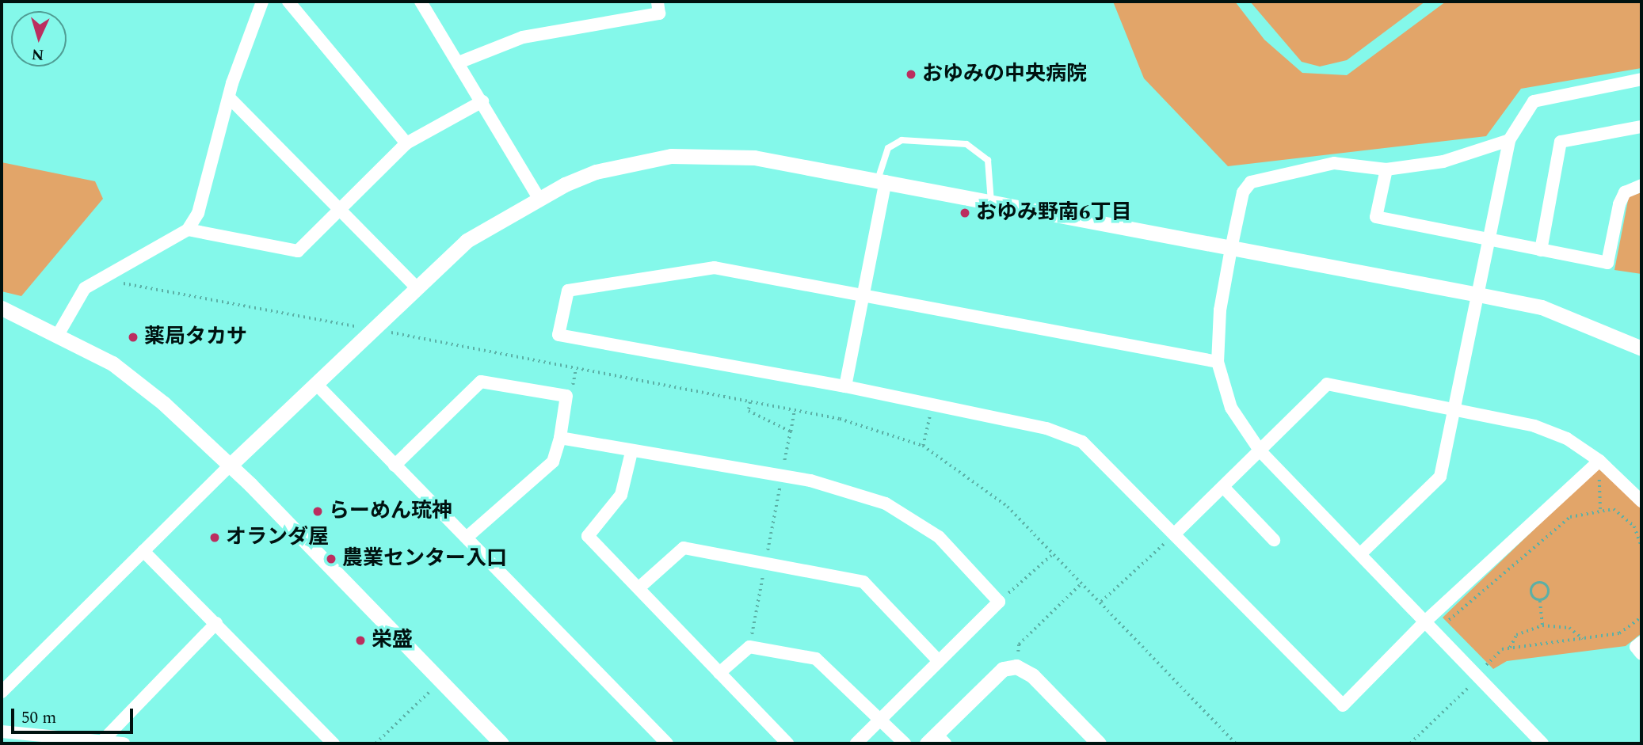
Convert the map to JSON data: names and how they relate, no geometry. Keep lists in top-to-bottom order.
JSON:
{
  "places": [
    "おゆみの中央病院",
    "おゆみ野南6丁目",
    "薬局タカサ",
    "らーめん琉神",
    "オランダ屋",
    "農業センター入口",
    "栄盛"
  ],
  "scale_bar": "50 m",
  "north": "bottom"
}
